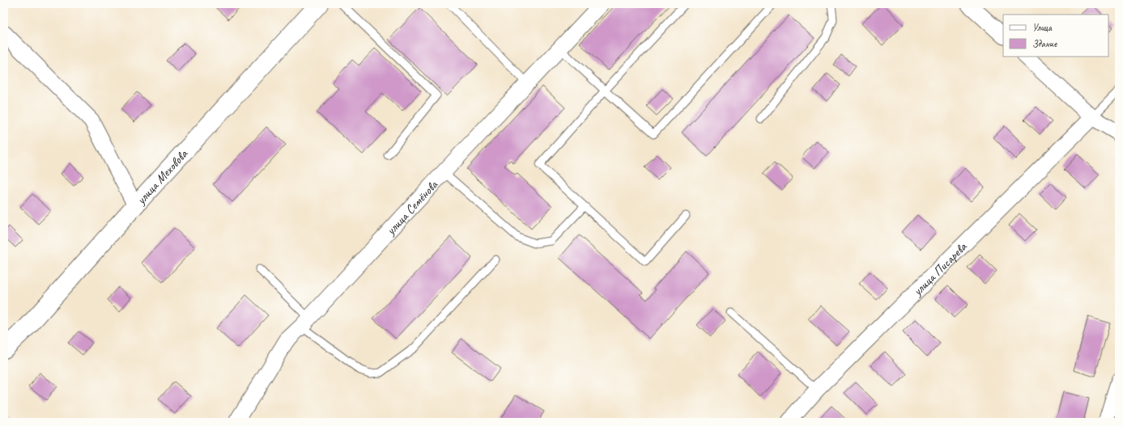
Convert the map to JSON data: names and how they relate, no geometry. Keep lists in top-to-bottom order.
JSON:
{
  "streets": {
    "street": ["улица Меховова", "улица Семёнова", "улица Писарева"]
  },
  "legend": ["Улица", "Здание"]
}
